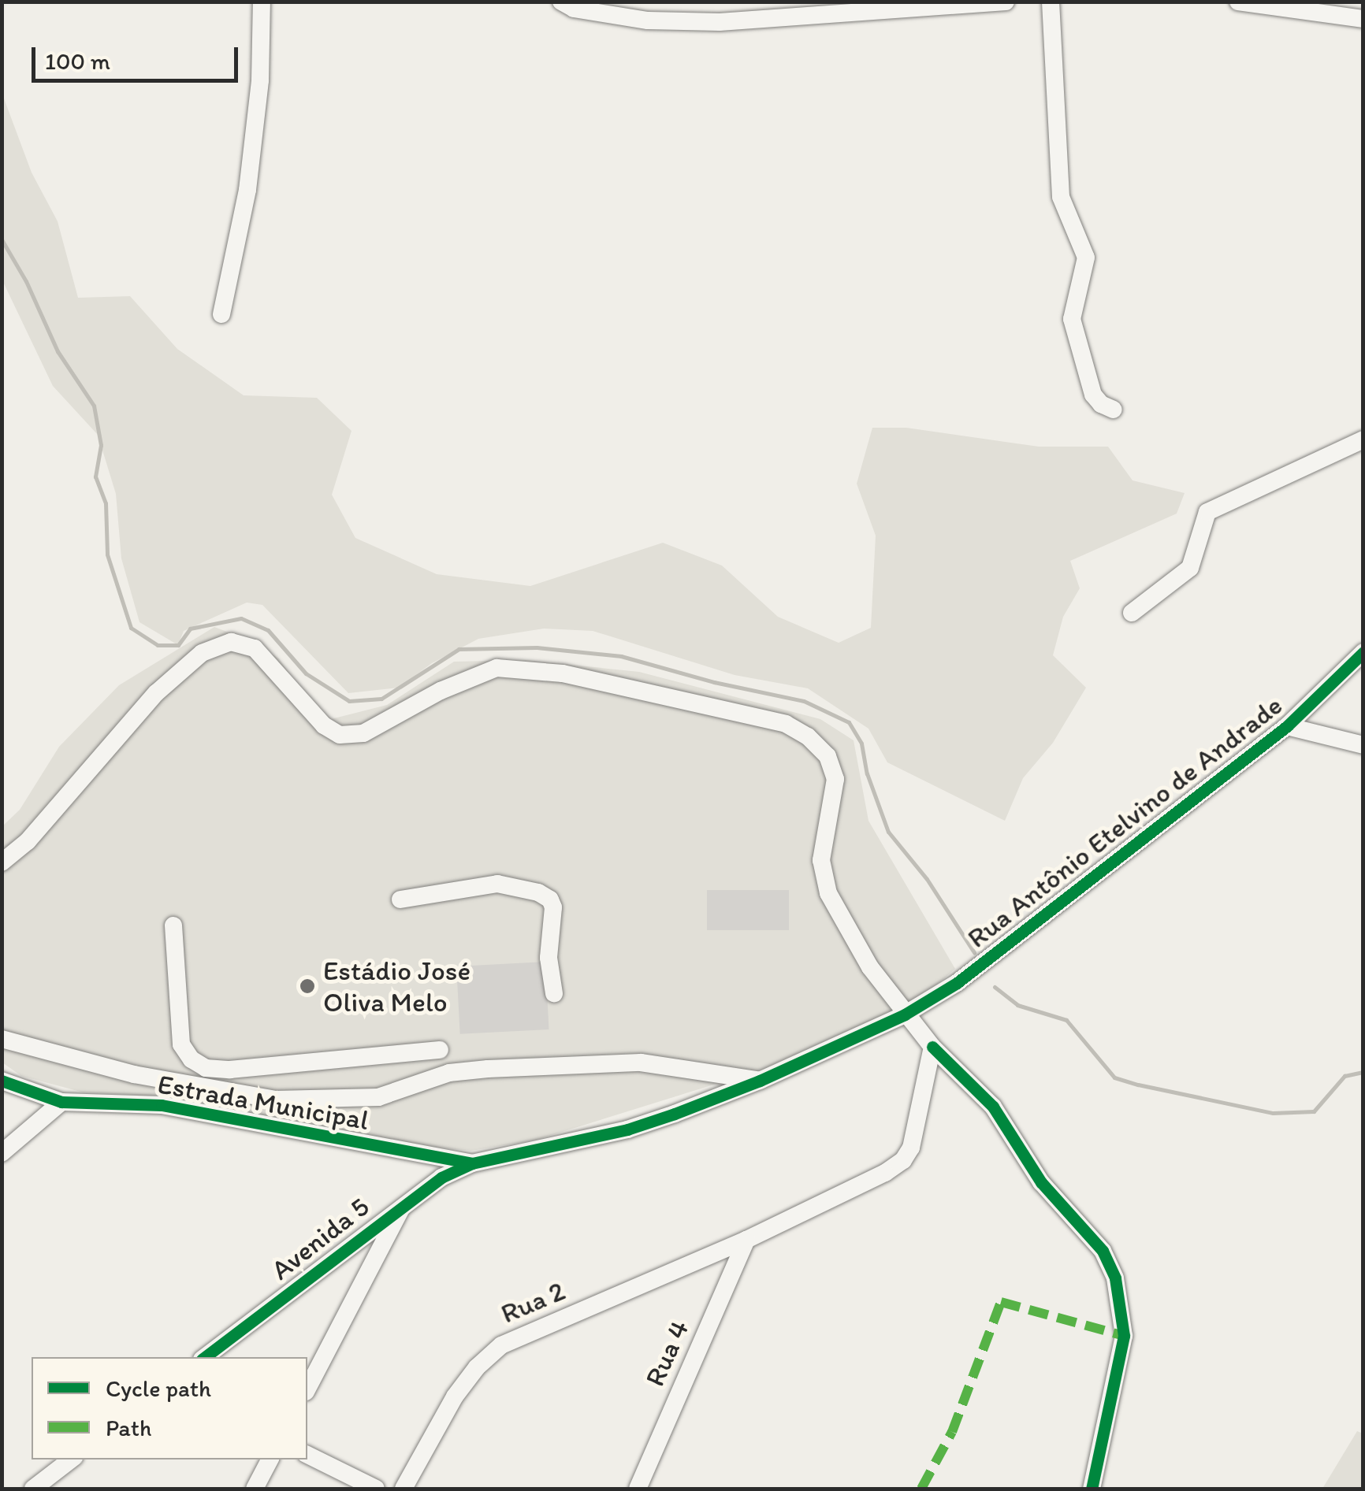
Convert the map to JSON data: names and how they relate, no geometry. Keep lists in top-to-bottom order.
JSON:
{
  "streets": {
    "street": [
      "Rua Antônio Etelvino de Andrade",
      "Estrada Municipal",
      "Avenida 5",
      "Rua 2",
      "Rua 4"
    ]
  },
  "crossings": [
    ["Rua Antônio Etelvino de Andrade", "Estrada Municipal"],
    ["Rua Antônio Etelvino de Andrade", "Avenida 5"],
    ["Estrada Municipal", "Avenida 5"],
    ["Rua 2", "Rua 4"]
  ],
  "places": ["Estádio José Oliva Melo"],
  "legend": ["Cycle path", "Path"],
  "scale_bar": "100 m"
}
